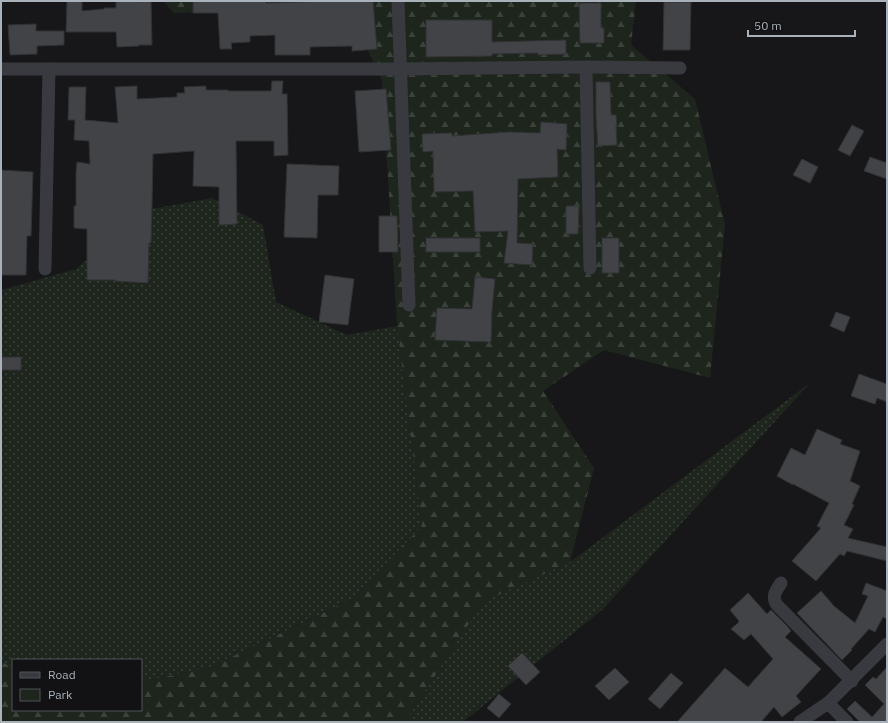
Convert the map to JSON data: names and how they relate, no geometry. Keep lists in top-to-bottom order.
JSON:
{
  "legend": ["Road", "Park"],
  "scale_bar": "50 m"
}
